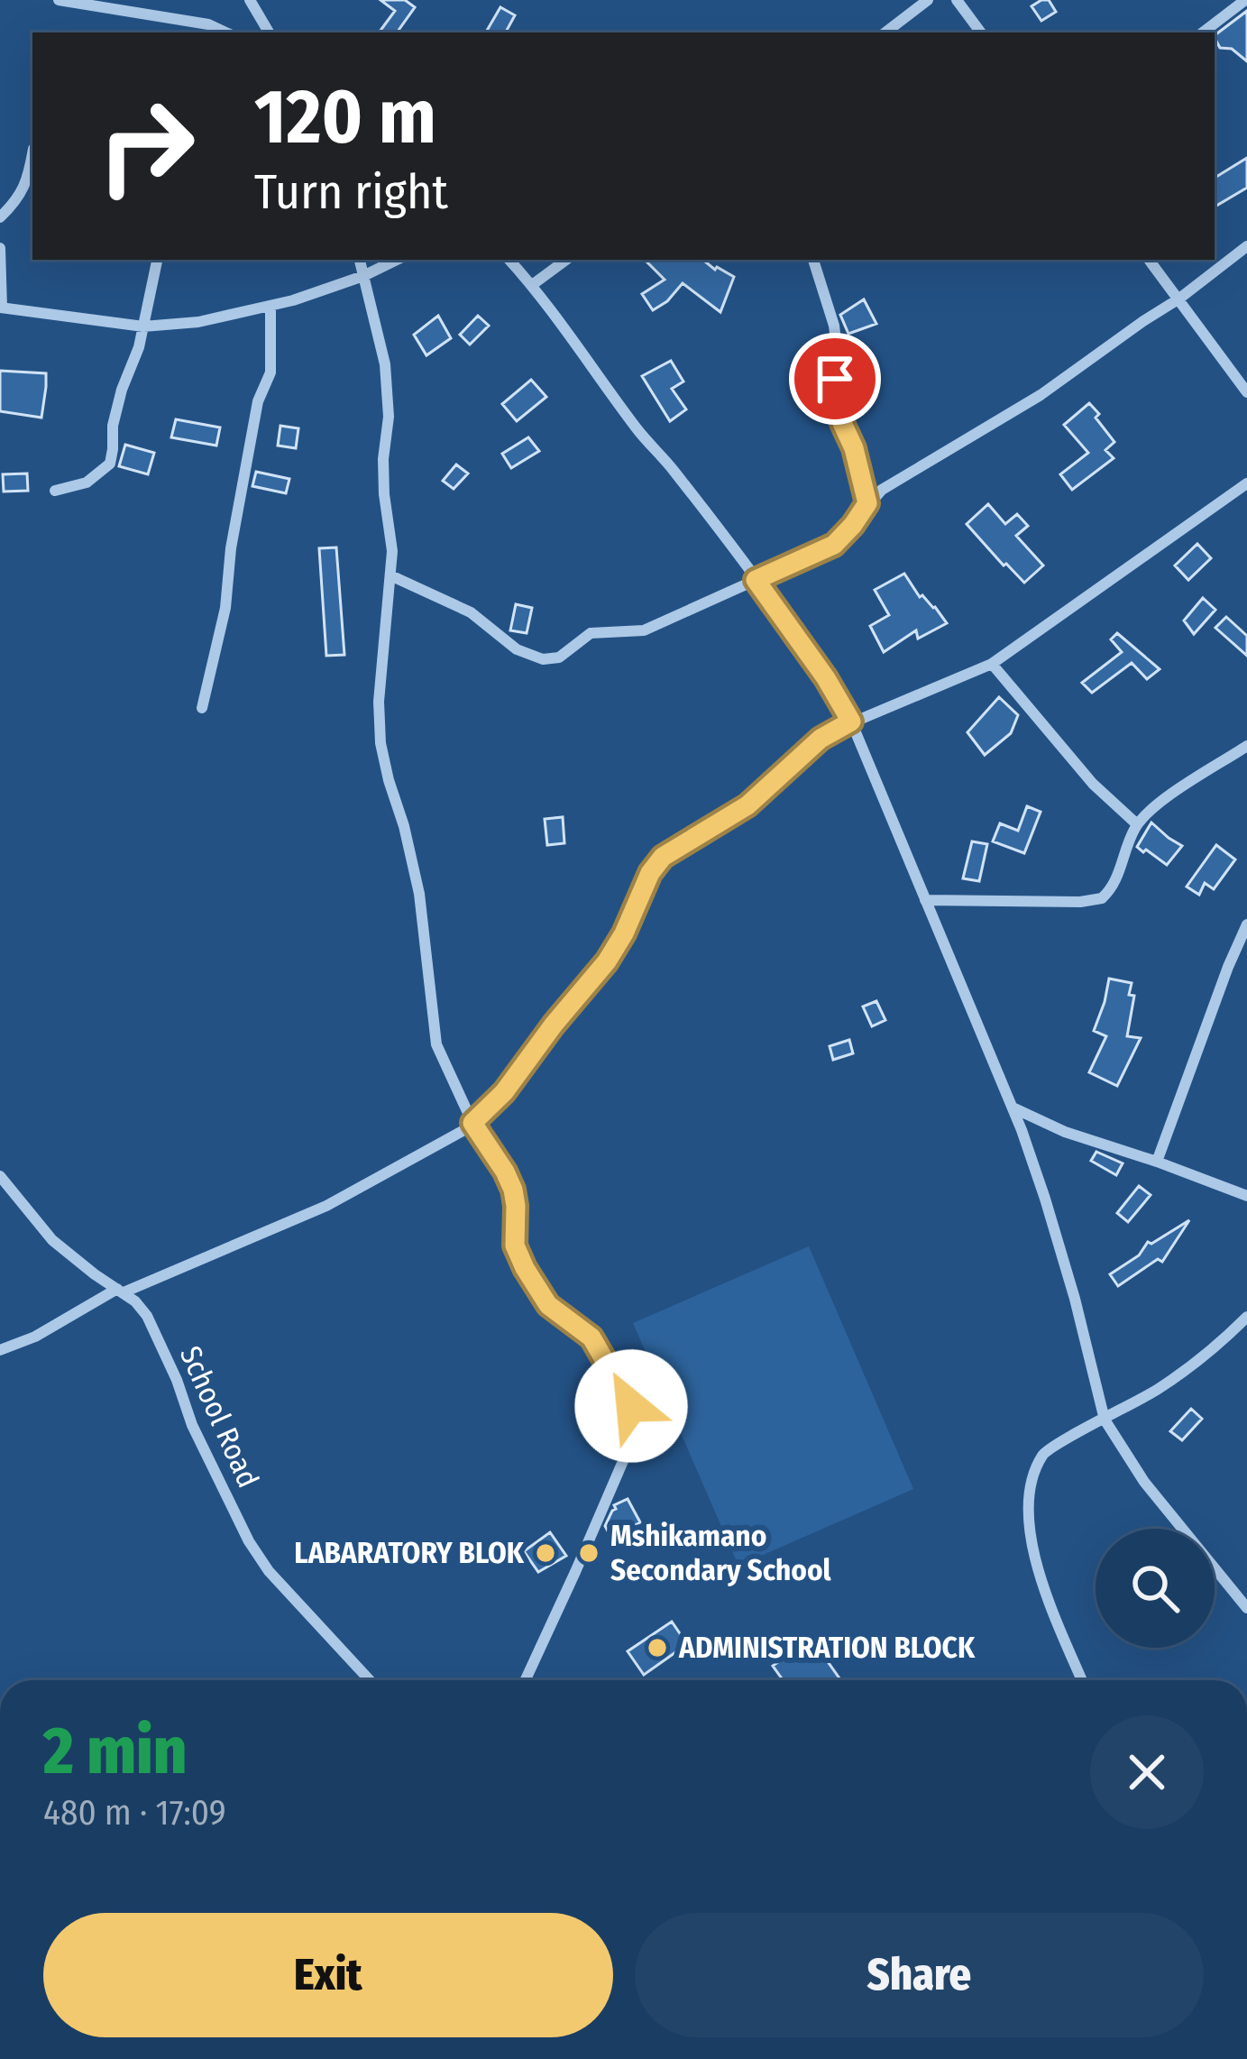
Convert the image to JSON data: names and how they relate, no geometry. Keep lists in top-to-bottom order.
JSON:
{
  "streets": {
    "street": ["School Road"]
  },
  "places": ["LABARATORY BLOK", "Mshikamano Secondary School", "ADMINISTRATION BLOCK"],
  "page": {
    "turn": ["120 m", "Turn right"],
    "heading": ["2 min", "480 m · 17:09"],
    "buttons": ["Exit", "Share"]
  }
}
